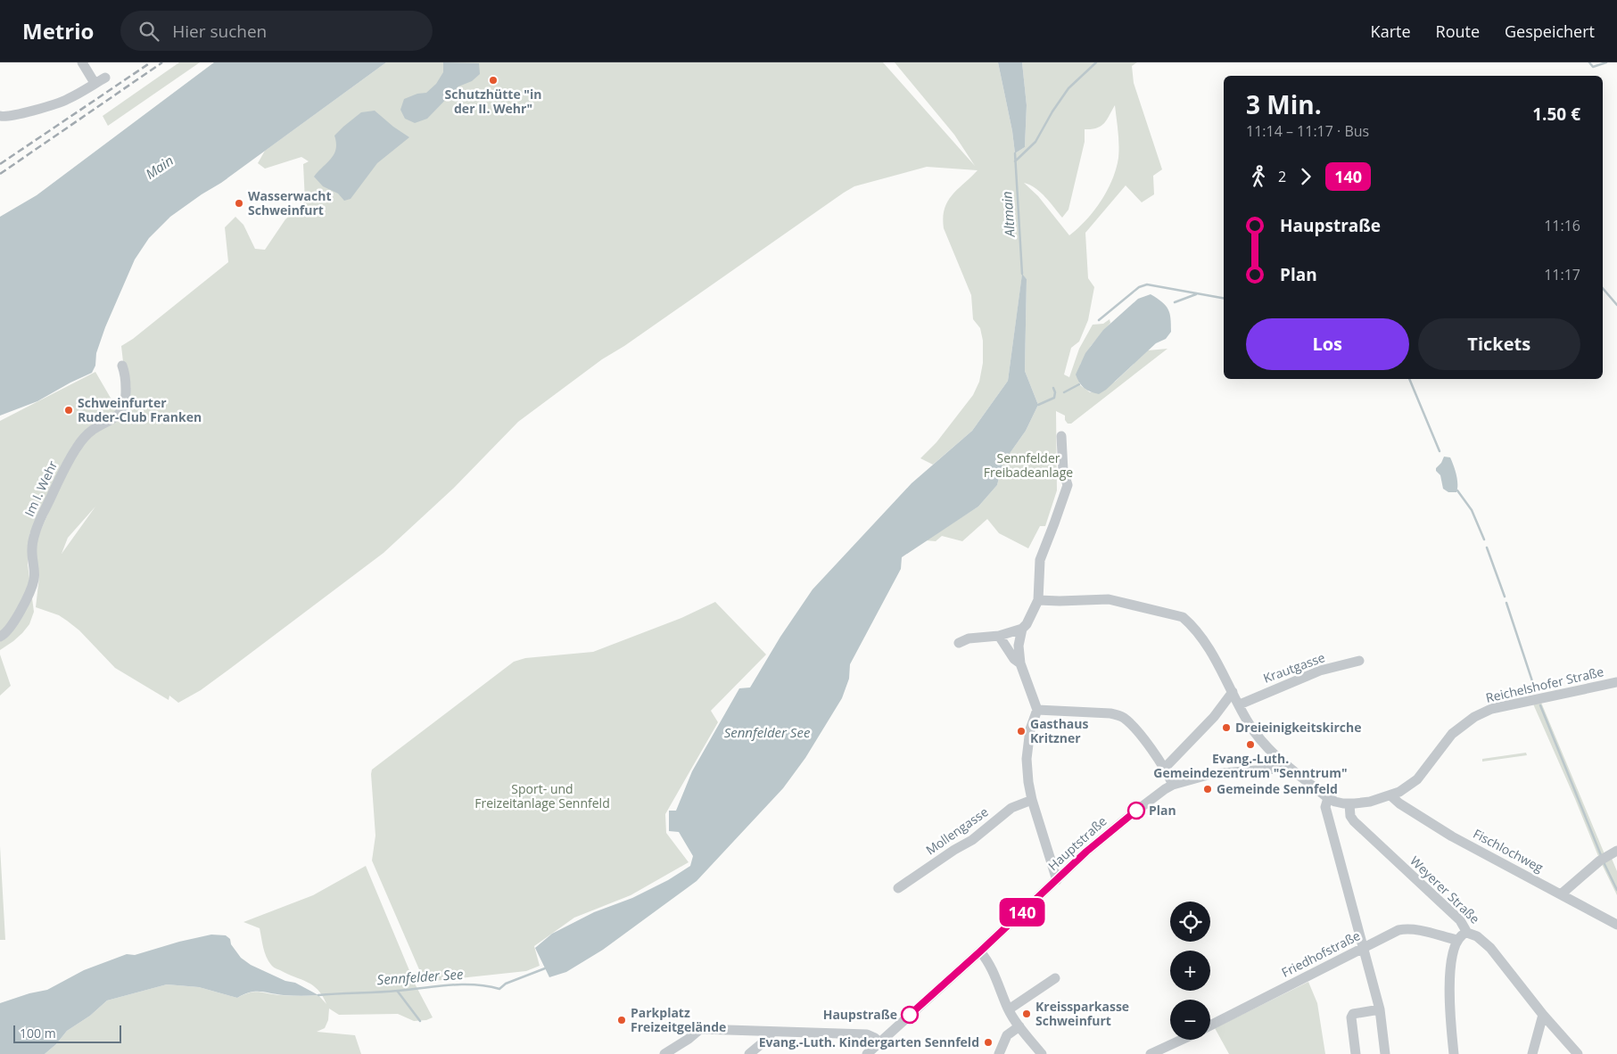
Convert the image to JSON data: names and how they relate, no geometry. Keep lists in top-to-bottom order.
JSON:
{
  "streets": {
    "street": [
      "Im I. Wehr",
      "Krautgasse",
      "Reichelshofer Straße",
      "Mollengasse",
      "Hauptstraße",
      "Fischlochweg",
      "Weyerer Straße",
      "Friedhofstraße"
    ]
  },
  "crossings": [
    ["Reichelshofer Straße", "Fischlochweg"],
    ["Reichelshofer Straße", "Weyerer Straße"]
  ],
  "water": ["Main", "Altmain", "Sennfelder See"],
  "parks": ["Sennfelder Freibadeanlage", "Sport- und Freizeitanlage Sennfeld"],
  "places": [
    "Schutzhütte \"in der II. Wehr\"",
    "Wasserwacht Schweinfurt",
    "Schweinfurter Ruder-Club Franken",
    "Dreieinigkeitskirche",
    "Gasthaus Kritzner",
    "Evang.-Luth. Gemeindezentrum \"Senntrum\"",
    "Gemeinde Sennfeld",
    "Plan",
    "Kreissparkasse Schweinfurt",
    "Haupstraße",
    "Parkplatz Freizeitgelände",
    "Evang.-Luth. Kindergarten Sennfeld"
  ],
  "lines": ["bus line 140"],
  "scale_bar": "100 m",
  "page": {
    "header": "Metrio",
    "search": "Hier suchen",
    "nav": ["Karte", "Route", "Gespeichert"],
    "on_map": "140",
    "heading": ["3 Min.", "11:14 – 11:17 · Bus", "1.50 €"],
    "legs": ["2", "140"],
    "list": [
      {
        "name": "Haupstraße",
        "value": "11:16"
      },
      {
        "name": "Plan",
        "value": "11:17"
      }
    ],
    "buttons": ["Los", "Tickets"],
    "map_buttons": ["+", "−"],
    "scale": "100 m"
  }
}
